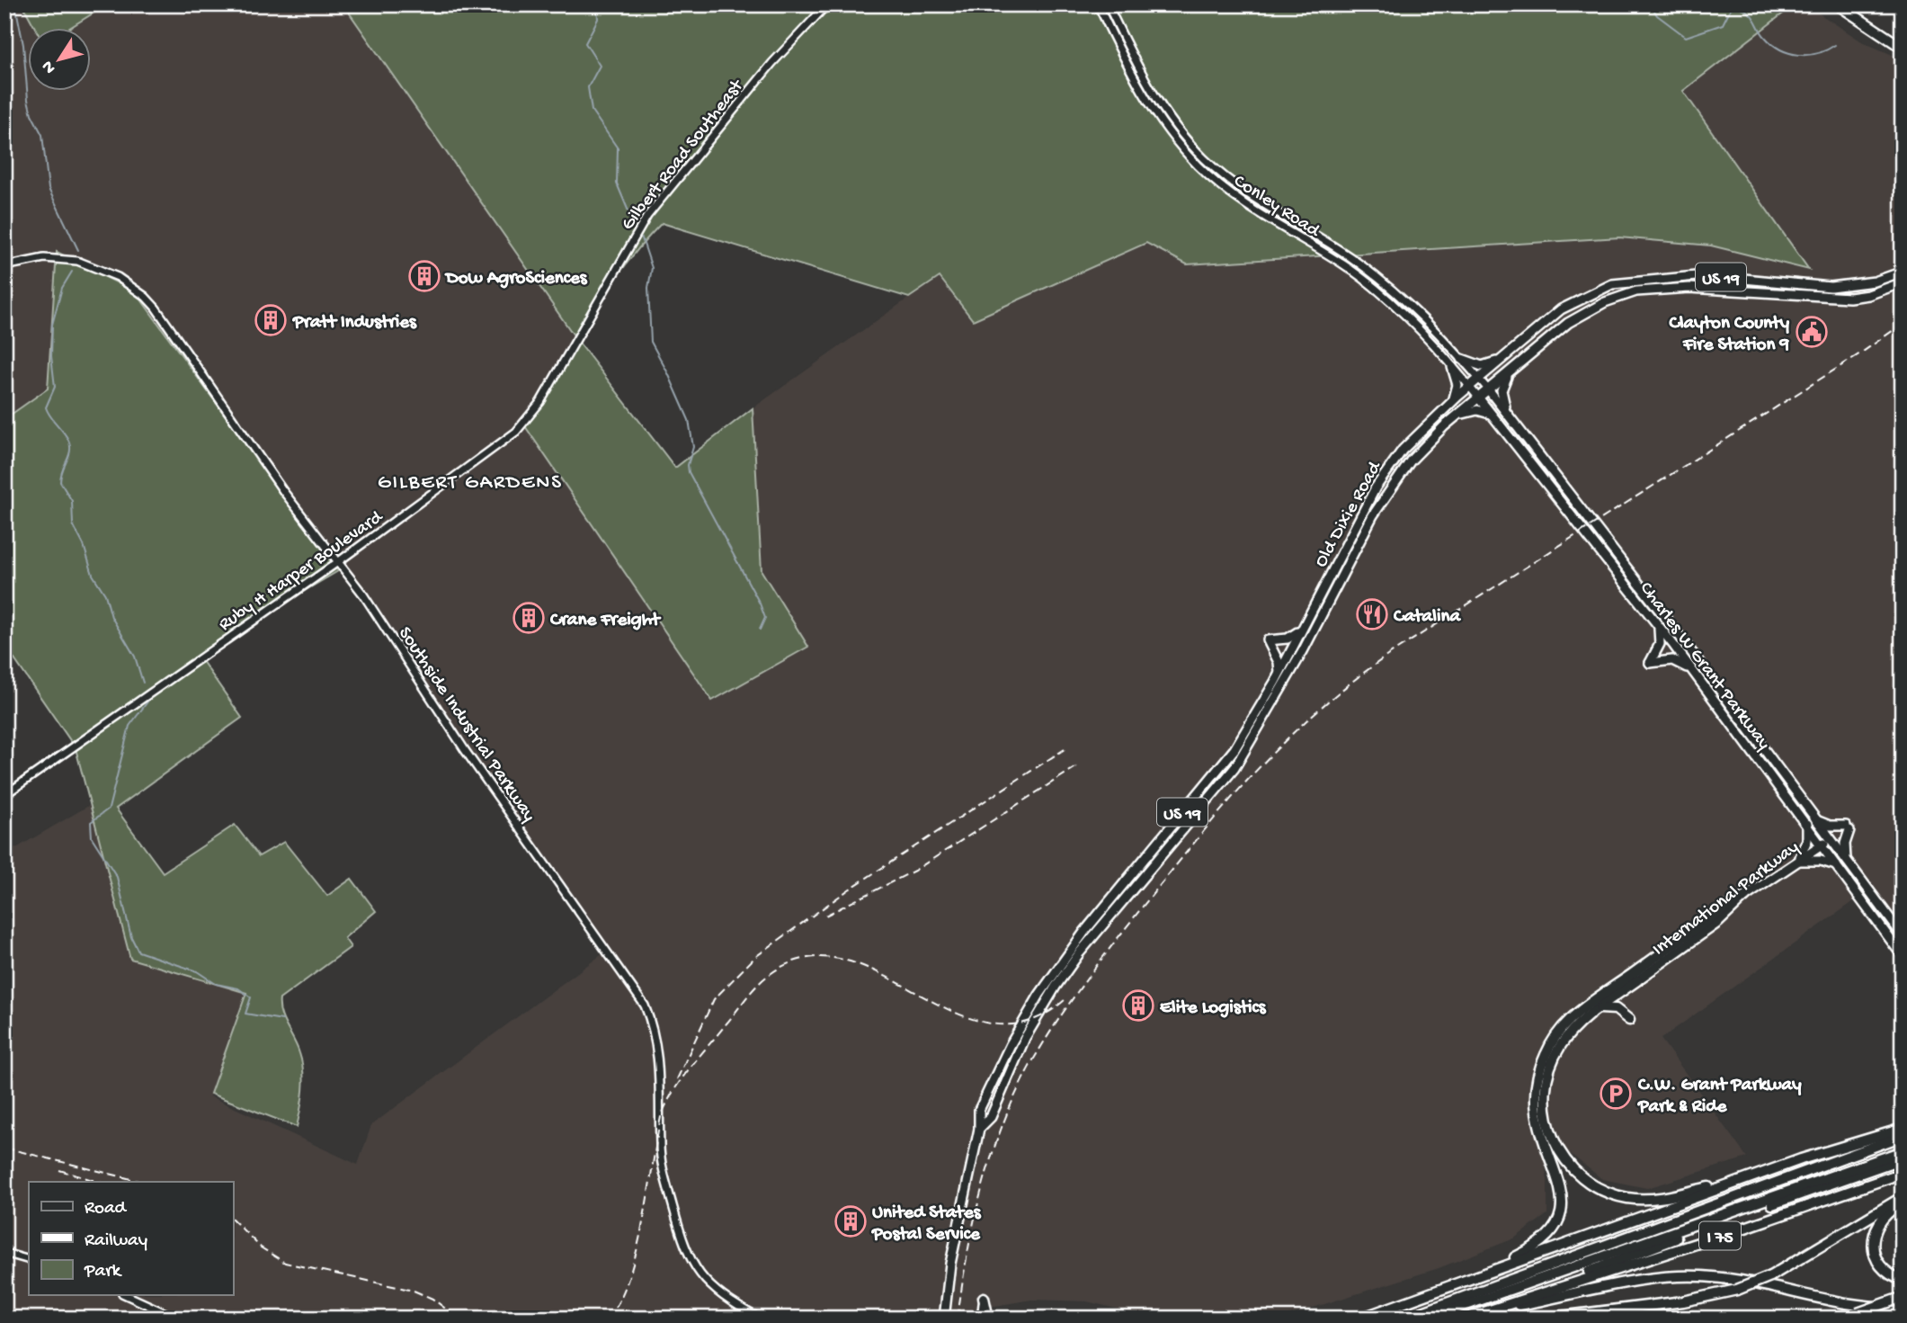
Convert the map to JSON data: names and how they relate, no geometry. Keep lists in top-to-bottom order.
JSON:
{
  "streets": {
    "highway": ["I 75"],
    "main road": [
      "US 19",
      "Old Dixie Road",
      "Charles W Grant Parkway",
      "International Parkway"
    ],
    "street": [
      "Gilbert Road Southeast",
      "Conley Road",
      "Ruby H Harper Boulevard",
      "Southside Industrial Parkway"
    ]
  },
  "crossings": [
    ["Gilbert Road Southeast", "Ruby H Harper Boulevard"],
    ["Conley Road", "Old Dixie Road"],
    ["Conley Road", "Charles W Grant Parkway"],
    ["US 19", "Old Dixie Road"],
    ["Old Dixie Road", "Charles W Grant Parkway"],
    ["Ruby H Harper Boulevard", "Southside Industrial Parkway"],
    ["Charles W Grant Parkway", "International Parkway"]
  ],
  "districts": ["GILBERT GARDENS"],
  "places": {
    "building": [
      "Dow AgroSciences",
      "Pratt Industries",
      "Crane Freight",
      "Elite Logistics",
      "United States Postal Service"
    ],
    "public building": ["Clayton County Fire Station 9"],
    "restaurant": ["Catalina"],
    "parking": ["C.W. Grant Parkway Park & Ride"]
  },
  "legend": ["Road", "Railway", "Park"],
  "north": "bottom left"
}
